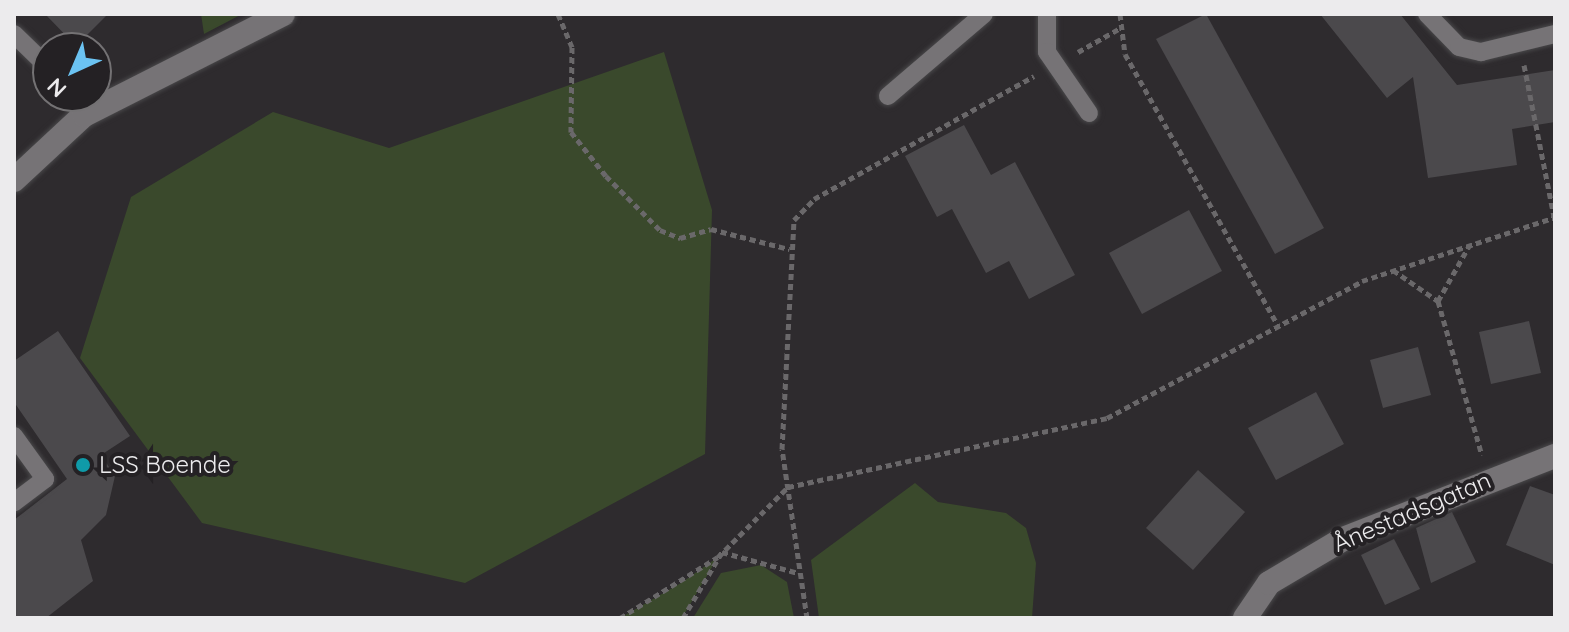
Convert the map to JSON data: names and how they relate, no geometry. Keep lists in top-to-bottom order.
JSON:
{
  "streets": {
    "street": ["Ånestadsgatan"]
  },
  "places": ["LSS Boende"],
  "north": "bottom left"
}
